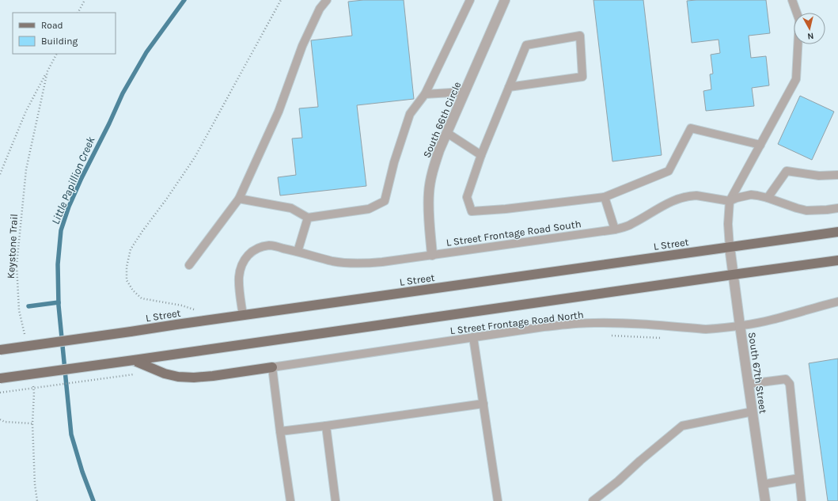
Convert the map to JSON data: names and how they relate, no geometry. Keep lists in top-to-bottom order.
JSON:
{
  "streets": {
    "main road": ["L Street"],
    "street": ["South 66th Circle", "South 67th Street"],
    "lane": ["L Street Frontage Road South", "L Street Frontage Road North"],
    "path": ["Keystone Trail"]
  },
  "crossings": [
    ["South 66th Circle", "L Street Frontage Road South"],
    ["L Street Frontage Road South", "L Street"],
    ["L Street", "South 67th Street"],
    ["L Street Frontage Road North", "South 67th Street"]
  ],
  "water": ["Little Papillion Creek"],
  "legend": ["Road", "Building"],
  "north": "bottom"
}
